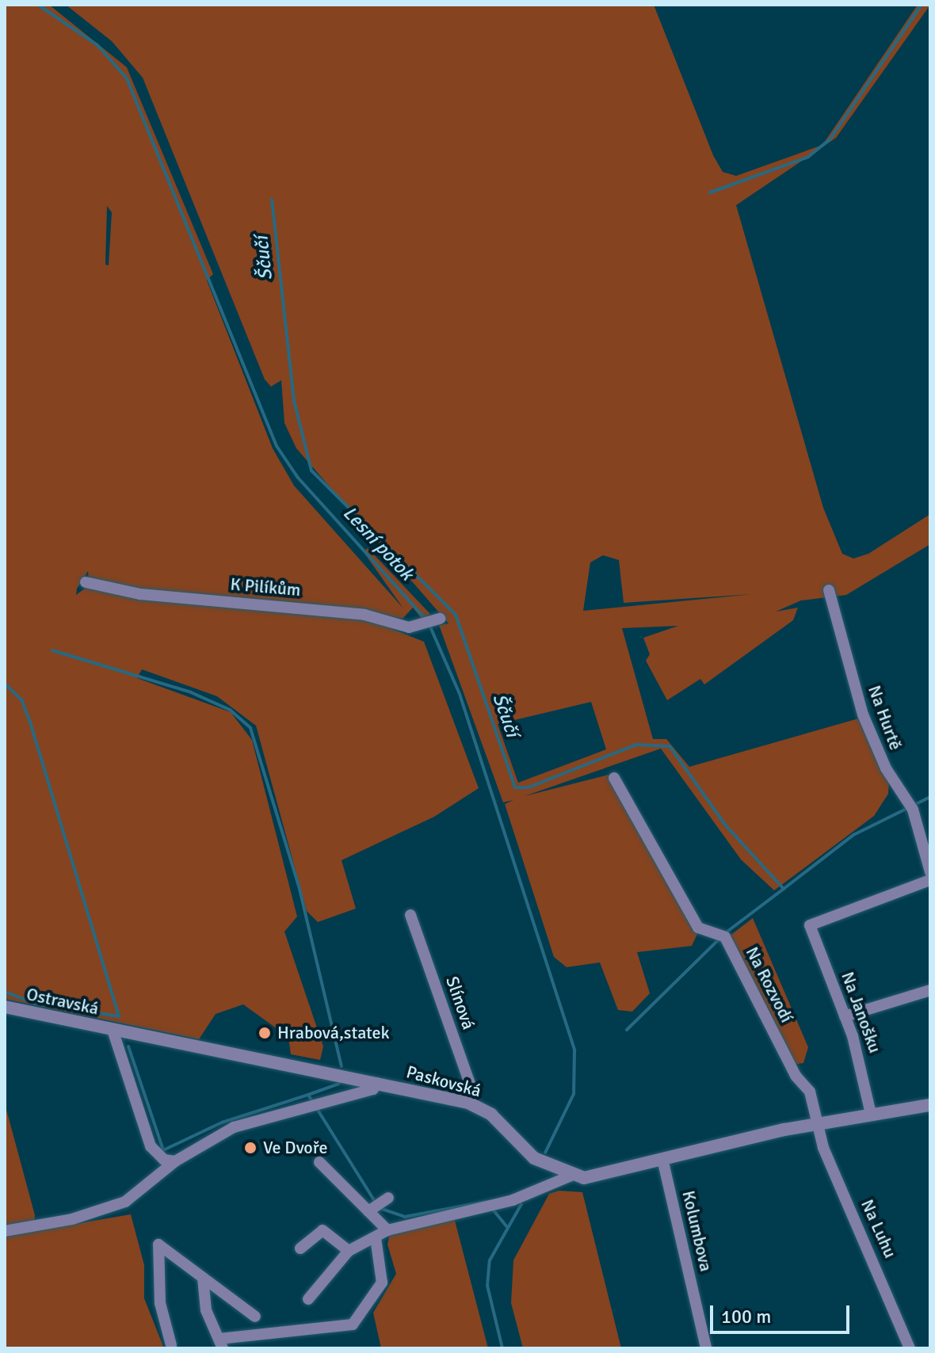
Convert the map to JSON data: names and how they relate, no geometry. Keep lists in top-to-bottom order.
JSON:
{
  "streets": {
    "street": [
      "K Pilíkům",
      "Na Hurtě",
      "Na Rozvodí",
      "Ostravská",
      "Slínová",
      "Na Janošku",
      "Paskovská",
      "Na Luhu",
      "Kolumbova"
    ]
  },
  "crossings": [
    ["Na Rozvodí", "Paskovská"],
    ["Na Rozvodí", "Na Luhu"],
    ["Ostravská", "Paskovská"],
    ["Slínová", "Paskovská"],
    ["Na Janošku", "Paskovská"],
    ["Paskovská", "Na Luhu"],
    ["Paskovská", "Kolumbova"]
  ],
  "water": ["Ščučí", "Lesní potok"],
  "places": ["Hrabová,statek", "Ve Dvoře"],
  "scale_bar": "100 m"
}
